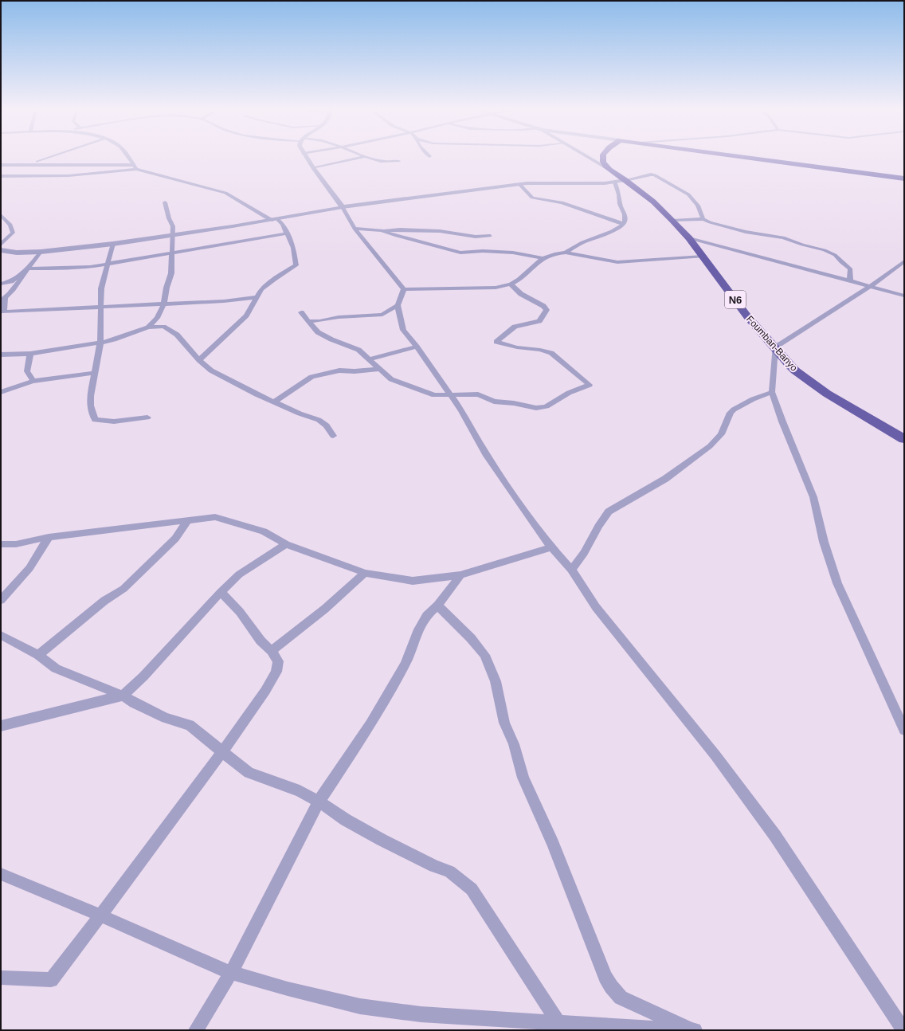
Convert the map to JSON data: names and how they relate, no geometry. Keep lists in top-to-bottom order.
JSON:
{
  "streets": {
    "highway": ["N6", "Foumban-Banyo"]
  }
}
